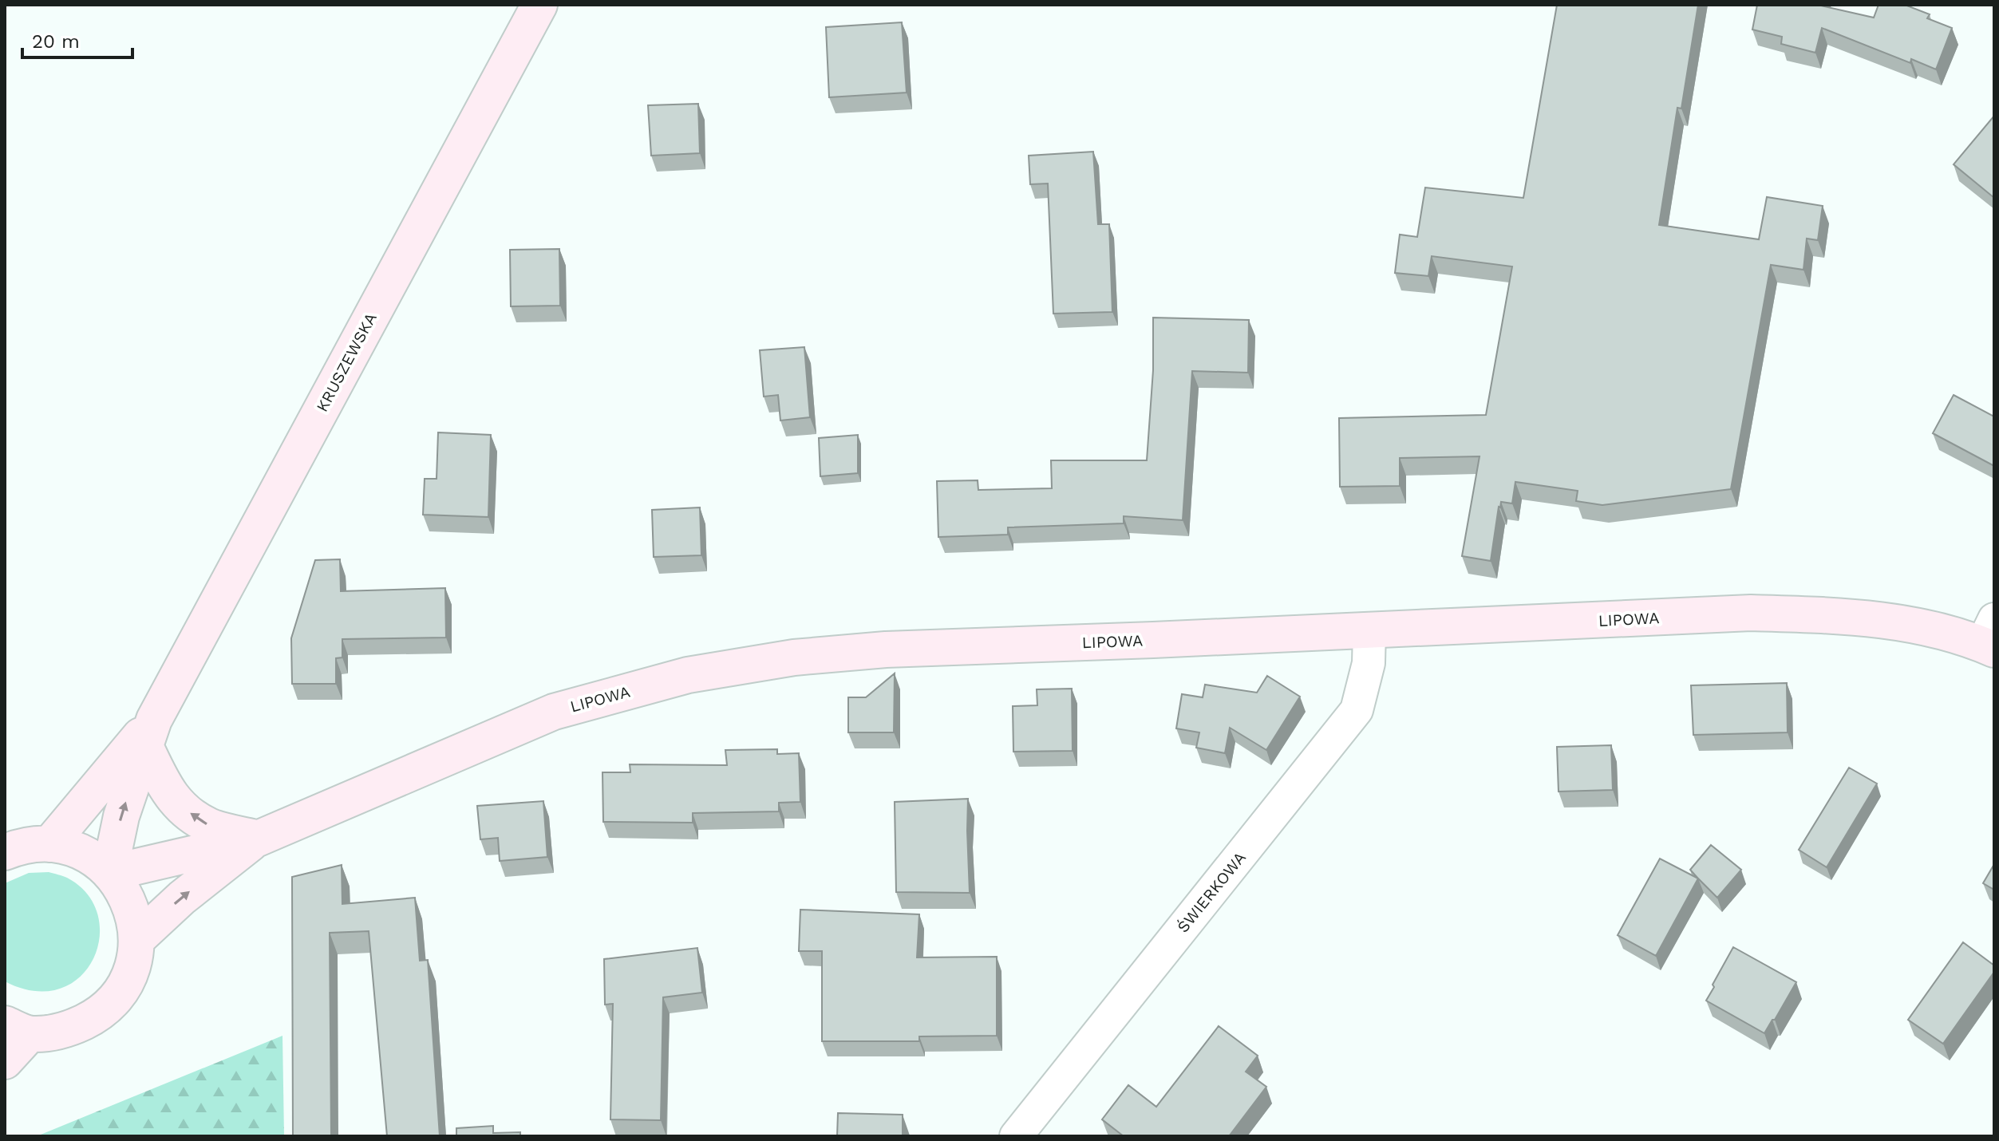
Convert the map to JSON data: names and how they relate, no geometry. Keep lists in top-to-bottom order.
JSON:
{
  "streets": {
    "street": ["KRUSZEWSKA", "LIPOWA", "ŚWIERKOWA"]
  },
  "crossings": [
    ["KRUSZEWSKA", "LIPOWA"],
    ["LIPOWA", "ŚWIERKOWA"]
  ],
  "scale_bar": "20 m"
}
